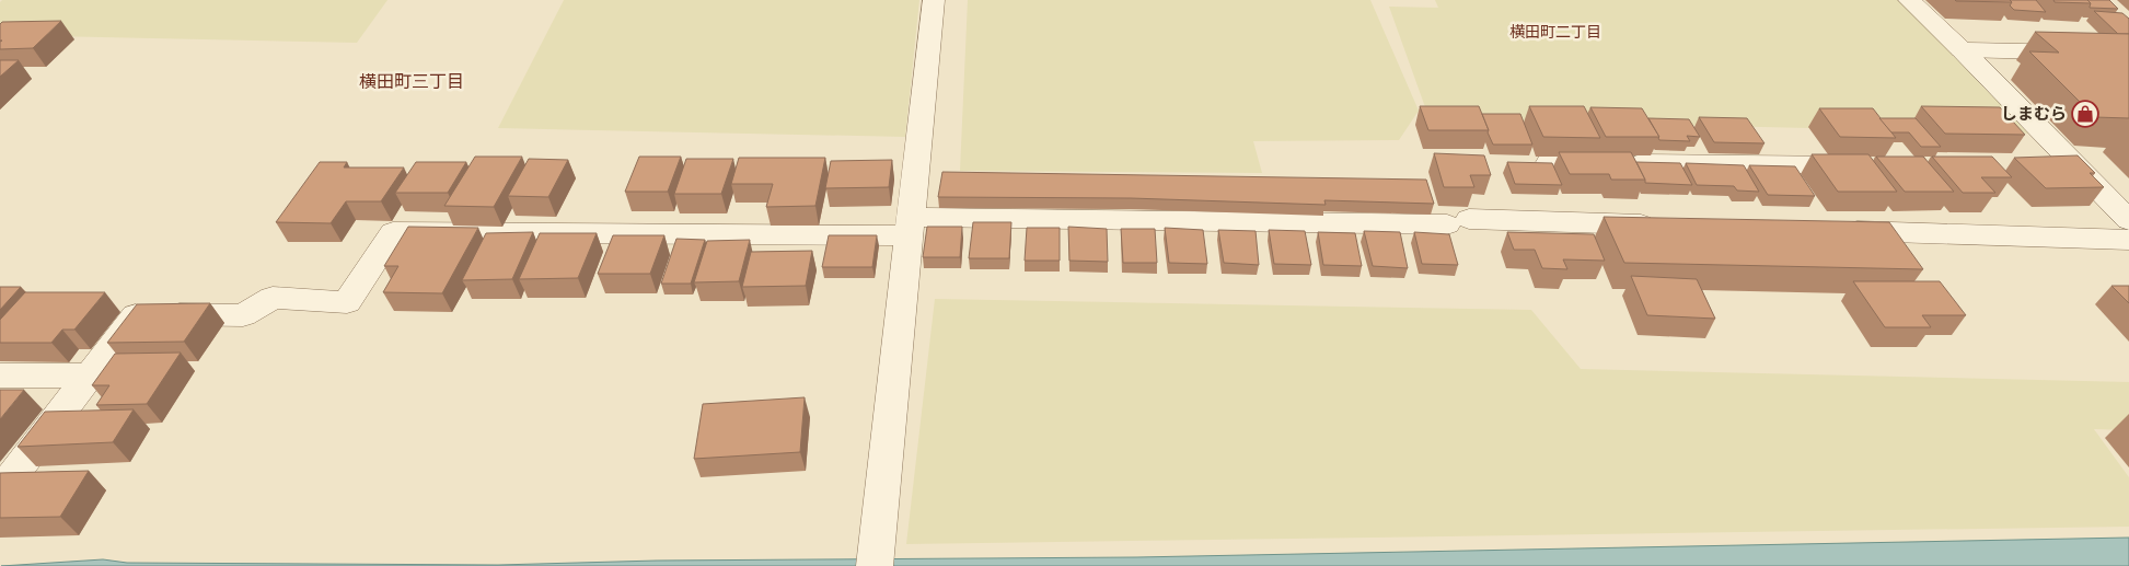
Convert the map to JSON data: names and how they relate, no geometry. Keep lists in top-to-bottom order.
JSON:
{
  "districts": ["横田町二丁目", "横田町三丁目"],
  "places": {
    "shop": ["しまむら"]
  }
}
